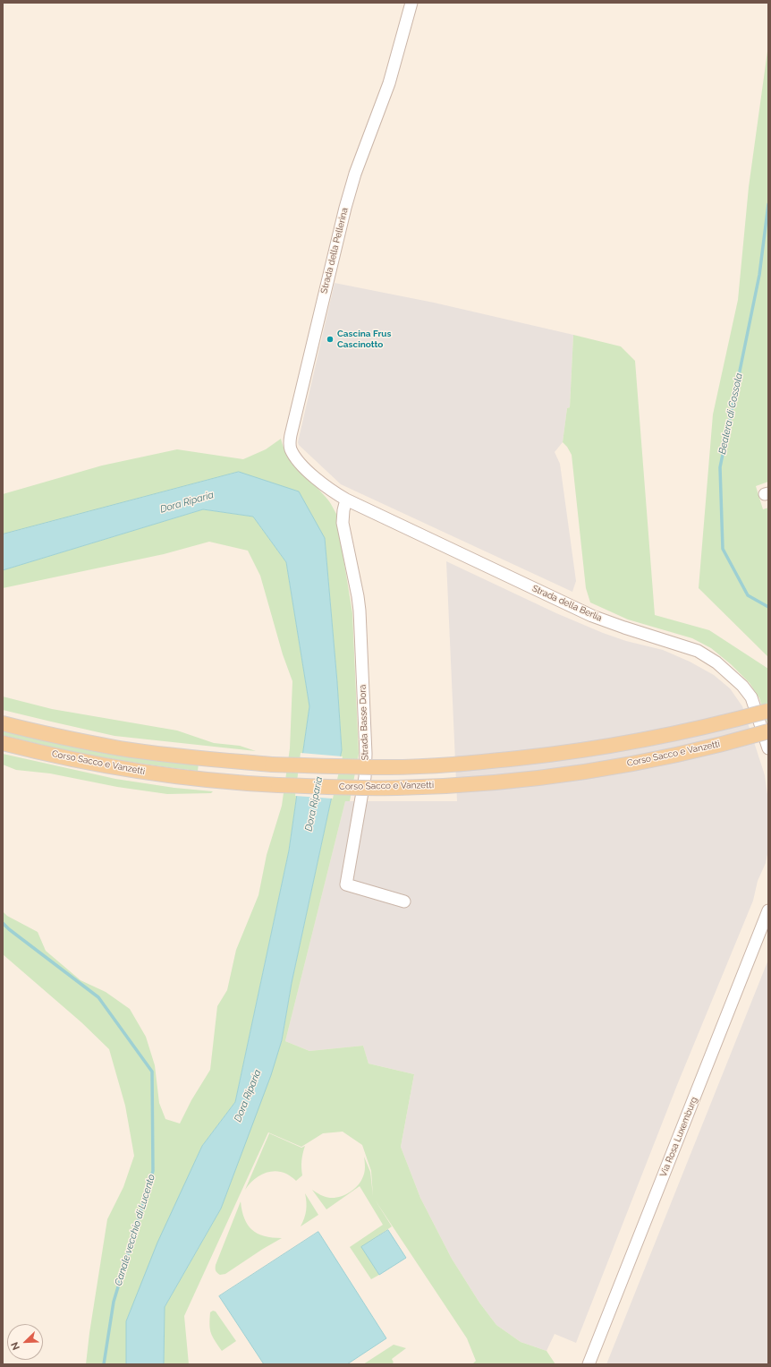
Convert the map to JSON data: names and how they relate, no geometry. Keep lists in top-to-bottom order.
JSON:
{
  "streets": {
    "main road": ["Corso Sacco e Vanzetti"],
    "street": [
      "Strada della Pellerina",
      "Strada della Berlia",
      "Strada Basse Dora",
      "Via Rosa Luxemburg"
    ]
  },
  "crossings": [
    ["Strada della Pellerina", "Strada della Berlia"],
    ["Strada della Berlia", "Strada Basse Dora"]
  ],
  "water": ["Bealera di Cossola", "Dora Riparia", "Canale vecchio di Lucento"],
  "places": ["Cascina Frus Cascinotto"],
  "north": "bottom left"
}
